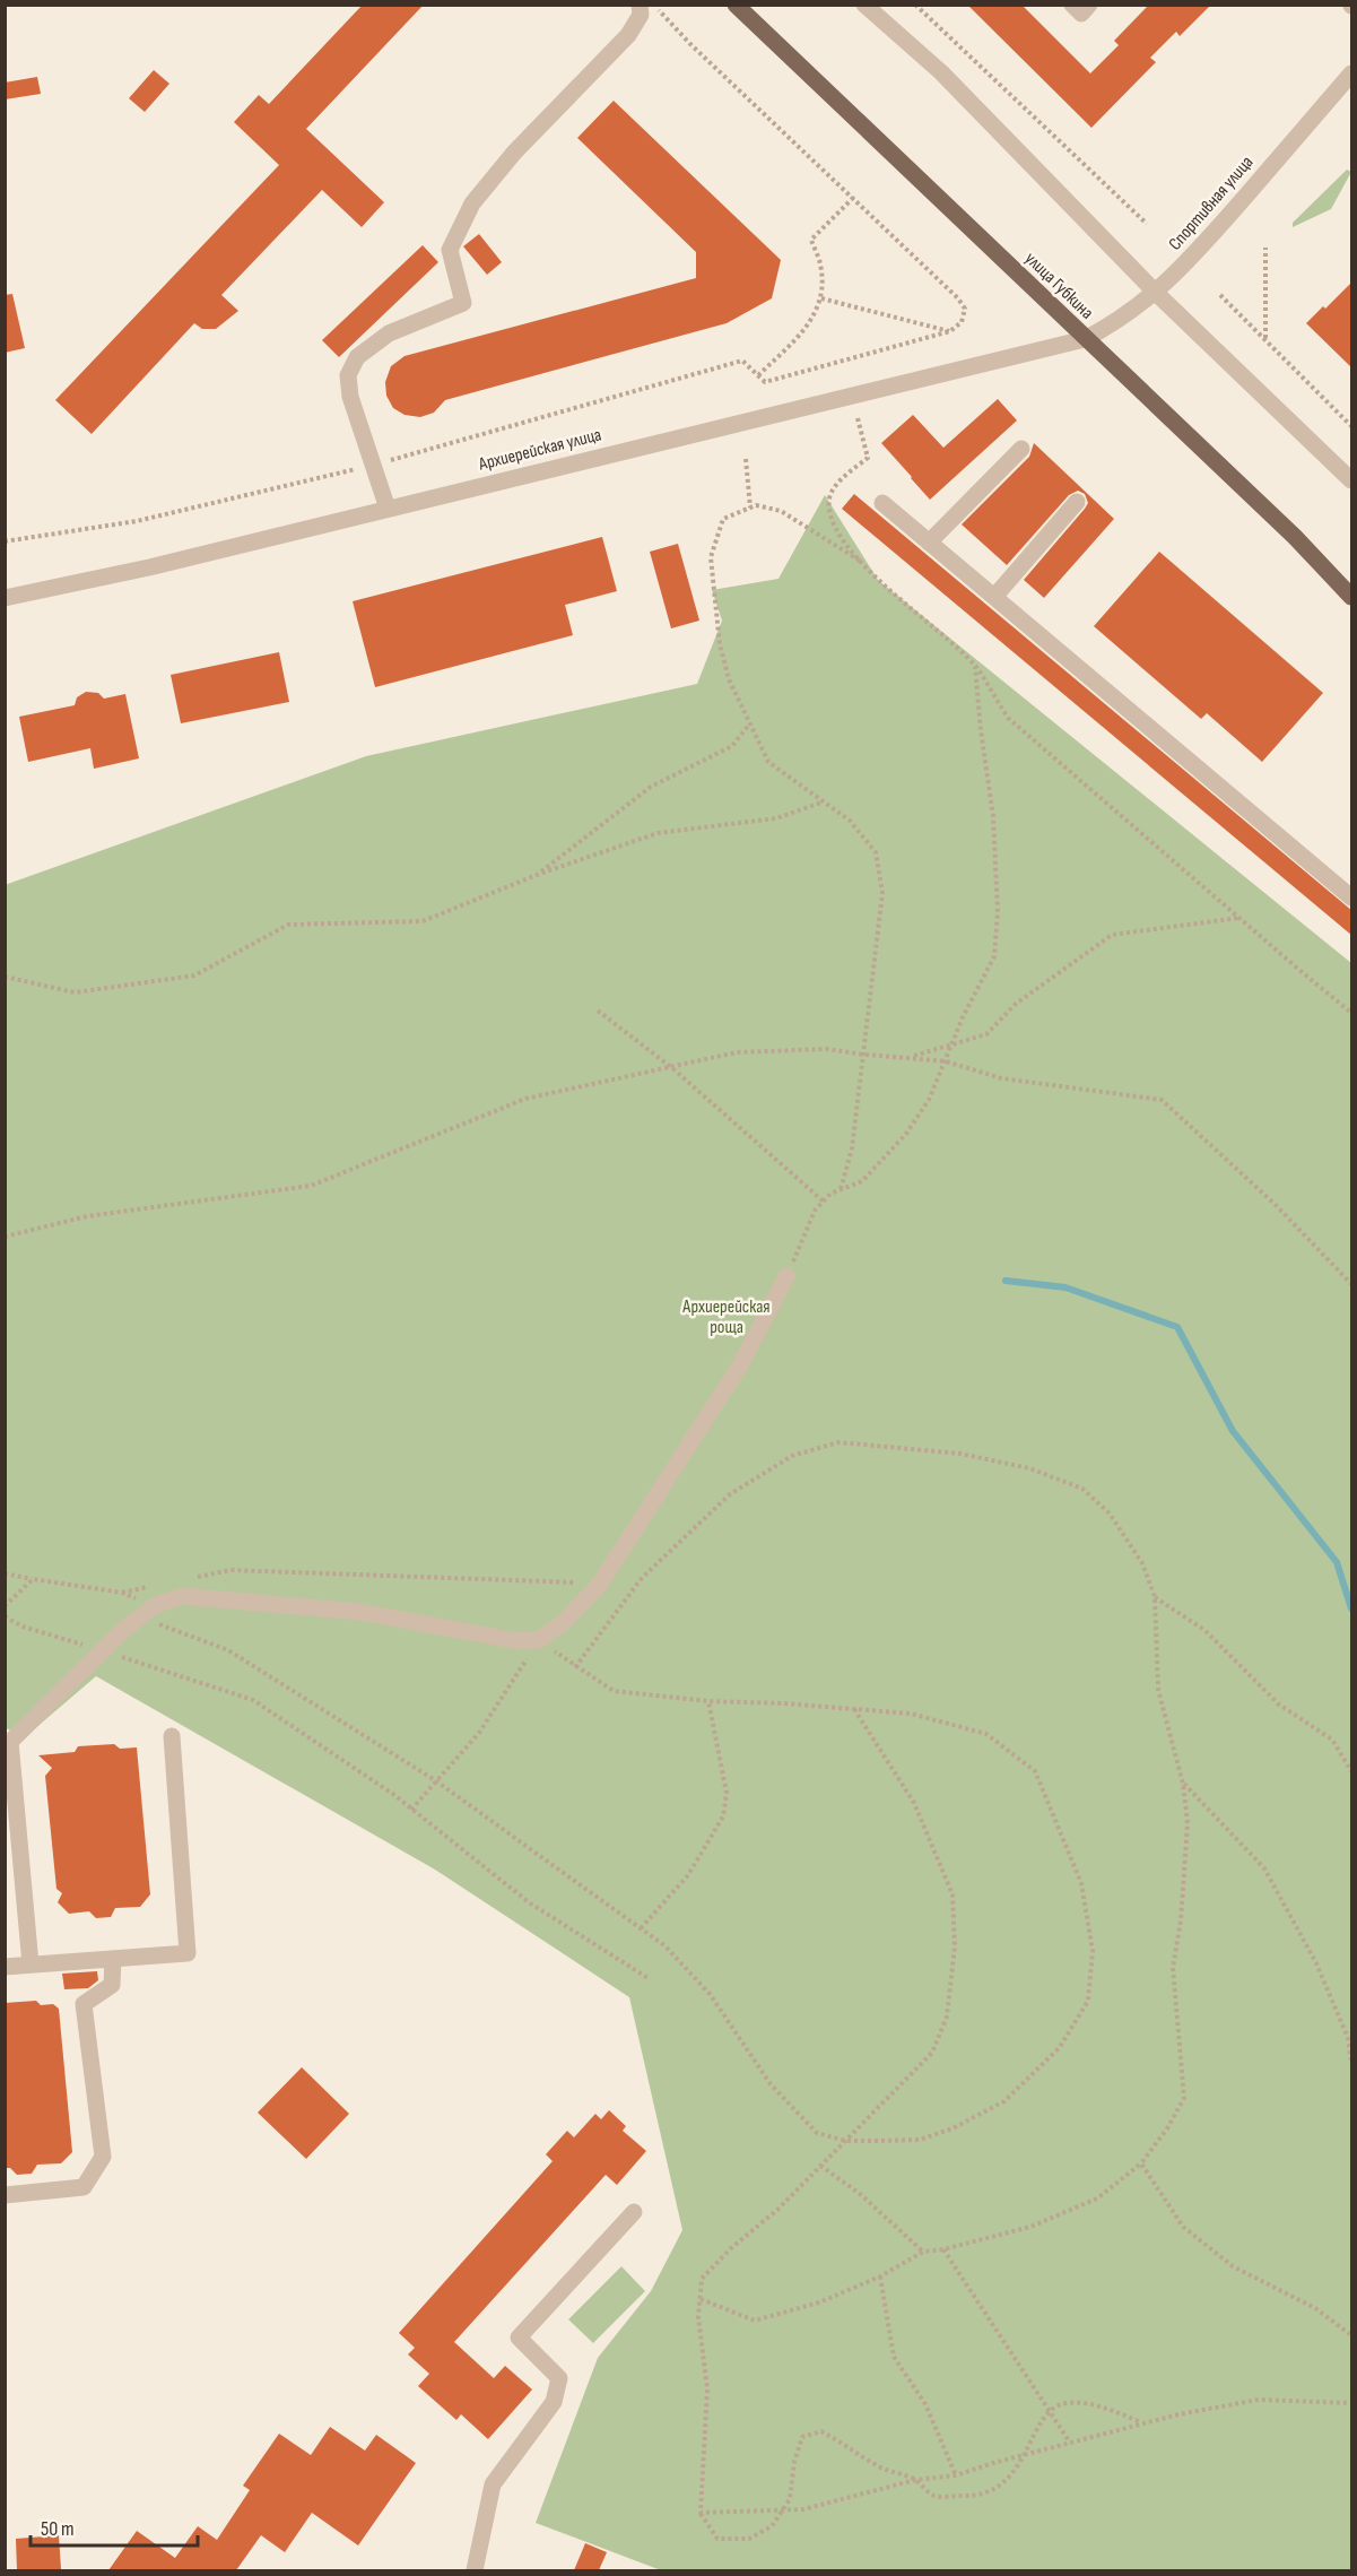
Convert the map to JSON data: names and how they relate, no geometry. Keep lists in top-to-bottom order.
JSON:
{
  "streets": {
    "main road": ["улица Губкина"],
    "street": ["Спортивная улица", "Архиерейская улица"]
  },
  "crossings": [
    ["Спортивная улица", "улица Губкина"],
    ["Спортивная улица", "Архиерейская улица"],
    ["улица Губкина", "Архиерейская улица"]
  ],
  "parks": ["Архиерейская роща"],
  "scale_bar": "50 m"
}
